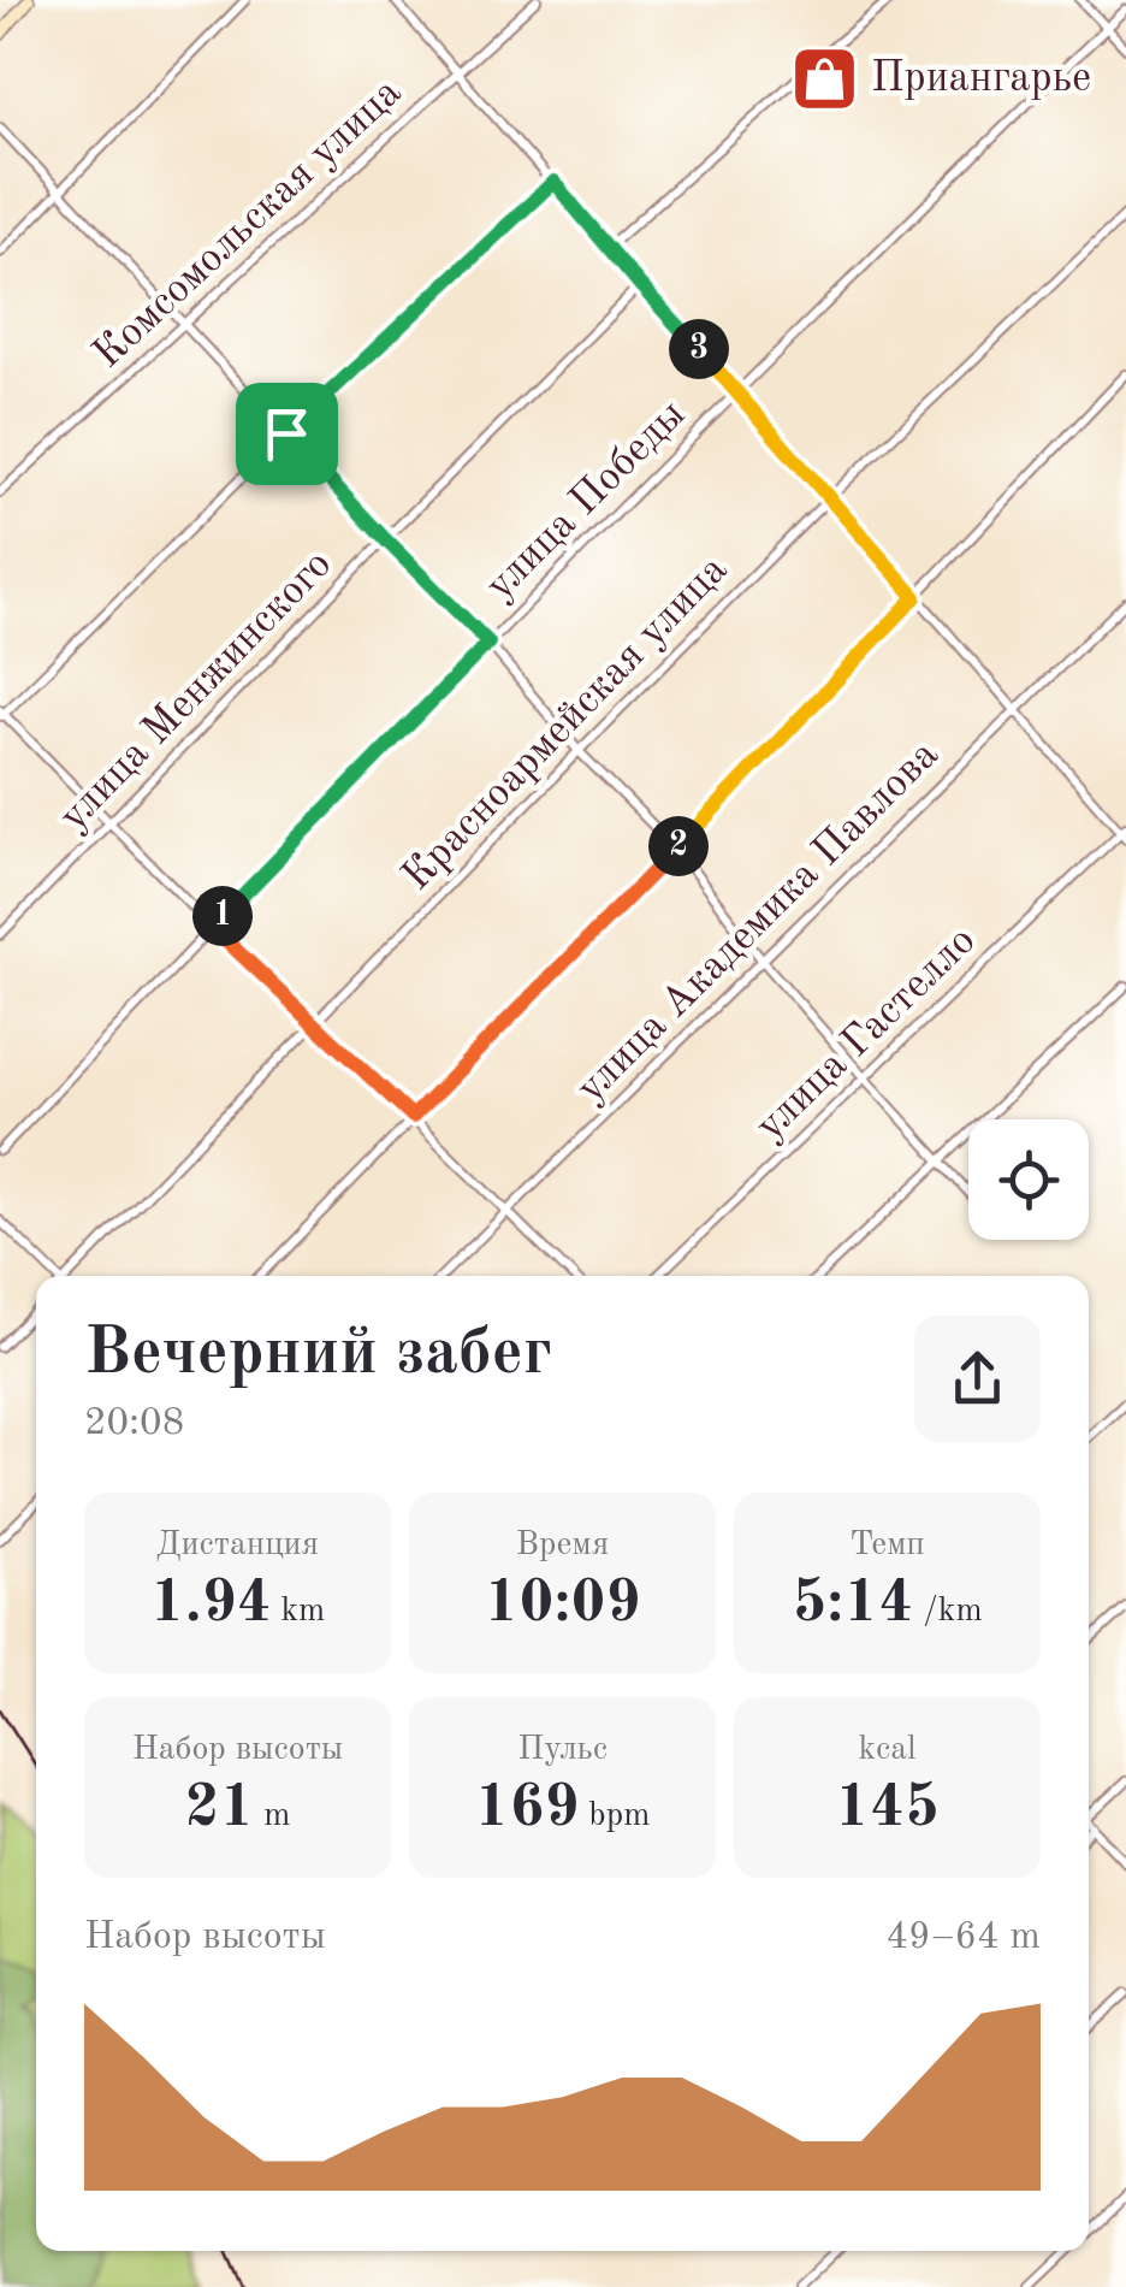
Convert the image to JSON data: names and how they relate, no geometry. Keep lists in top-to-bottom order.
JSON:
{
  "streets": {
    "street": [
      "Комсомольская улица",
      "улица Победы",
      "улица Менжинского",
      "Красноармейская улица",
      "улица Академика Павлова",
      "улица Гастелло"
    ]
  },
  "places": {
    "shop": ["Приангарье"]
  },
  "page": {
    "pins": ["3", "2", "1"],
    "heading": ["Вечерний забег", "20:08"],
    "stats": [
      ["Дистанция", "1.94 km"],
      ["Время", "10:09"],
      ["Темп", "5:14 /km"],
      ["Набор высоты", "21 m"],
      ["Пульс", "169 bpm"],
      ["kcal", "145"]
    ],
    "chart": ["Набор высоты", "49–64 m"]
  }
}
